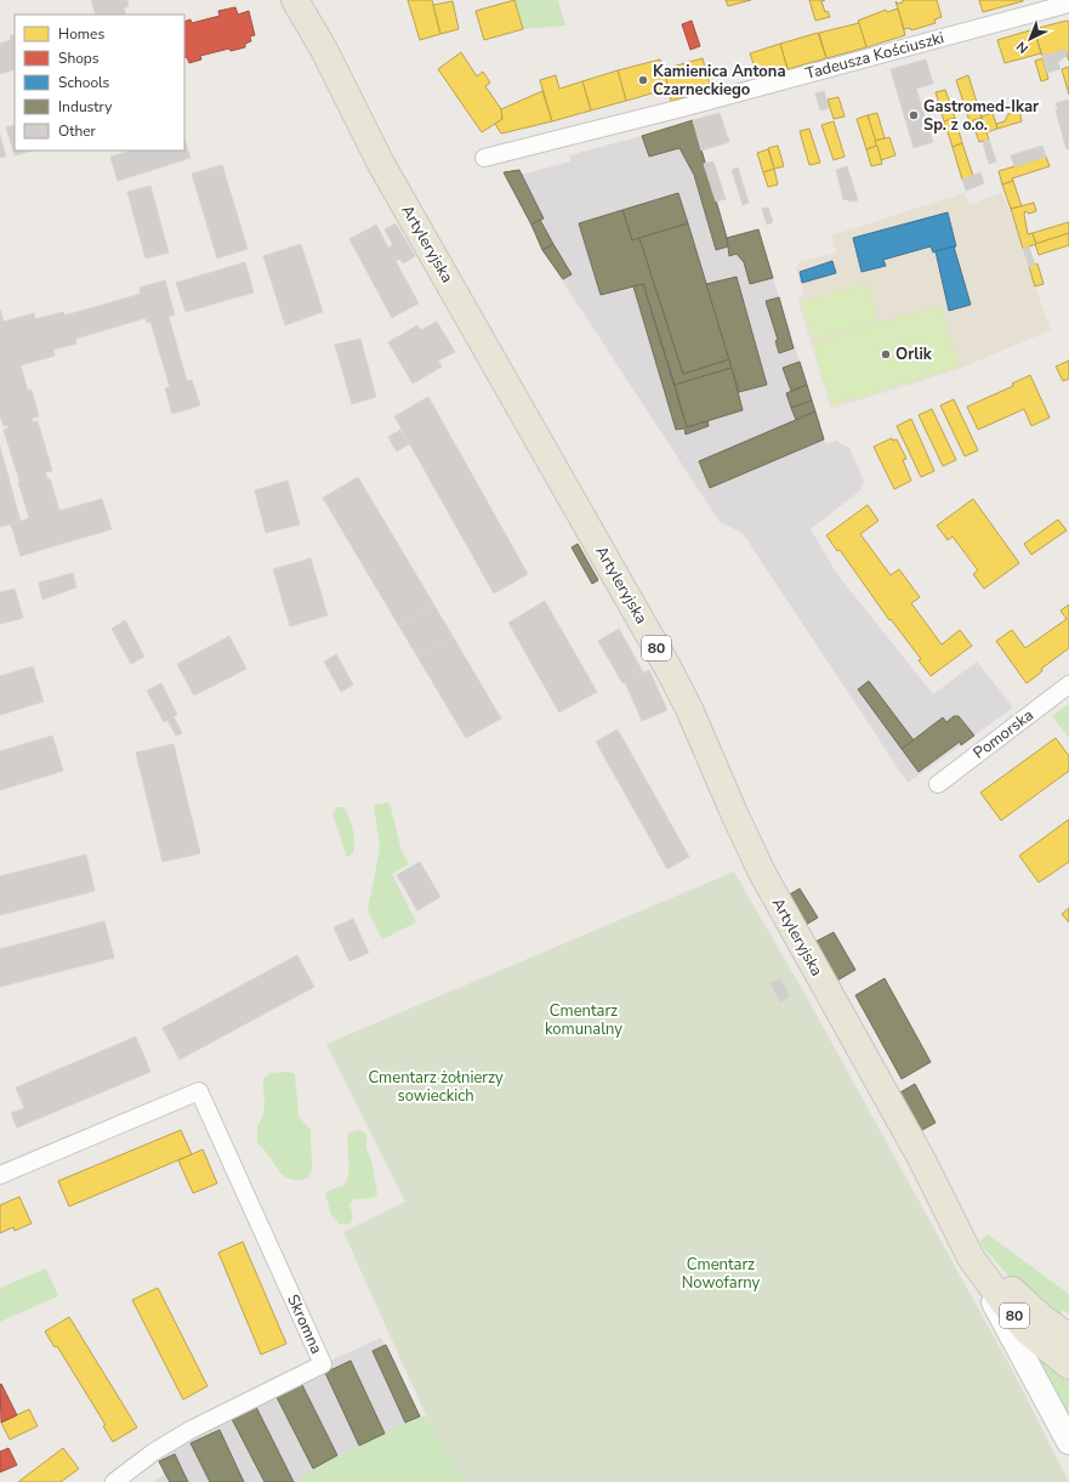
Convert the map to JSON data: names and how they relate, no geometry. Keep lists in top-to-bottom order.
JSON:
{
  "streets": {
    "main road": ["Artyleryjska", "80"],
    "street": ["Tadeusza Kościuszki", "Pomorska", "Skromna"]
  },
  "crossings": [
    ["Artyleryjska", "80"]
  ],
  "parks": ["Cmentarz komunalny", "Cmentarz żołnierzy sowieckich", "Cmentarz Nowofarny"],
  "places": ["Kamienica Antona Czarneckiego", "Gastromed-Ikar Sp. z o.o.", "Orlik"],
  "legend": [
    "Homes",
    "Shops",
    "Schools",
    "Industry",
    "Other"
  ],
  "north": "bottom left"
}
